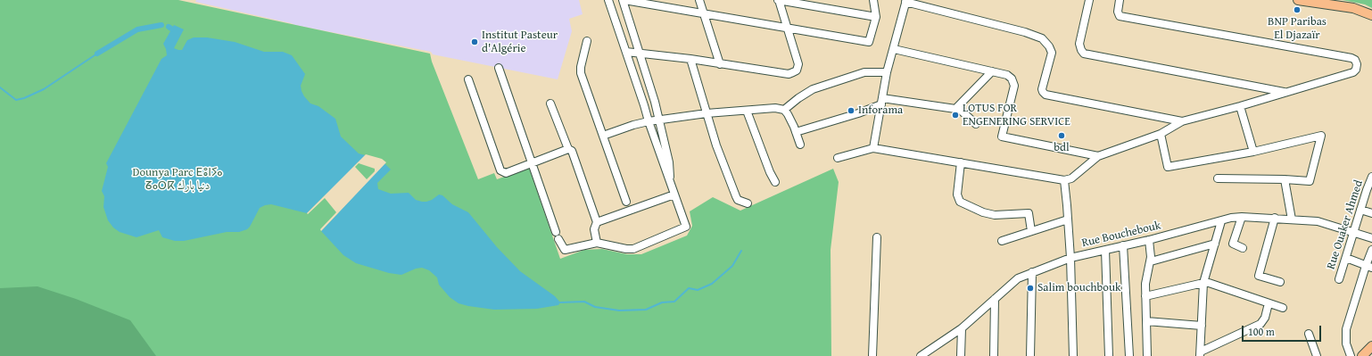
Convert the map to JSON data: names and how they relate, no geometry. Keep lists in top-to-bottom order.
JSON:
{
  "streets": {
    "street": ["Rue Ouaker Ahmed", "Rue Bouchebouk"]
  },
  "crossings": [
    ["Rue Ouaker Ahmed", "Rue Bouchebouk"]
  ],
  "parks": ["Dounya Parc ⴹⵓⵏⵢⴰ ⵒⴰⵔⴽ دنيا بارك"],
  "places": [
    "BNP Paribas El Djazaïr",
    "Institut Pasteur d'Algérie",
    "Inforama",
    "LOTUS FOR ENGENERING SERVICE",
    "bdl",
    "Salim bouchbouk"
  ],
  "scale_bar": "100 m"
}
